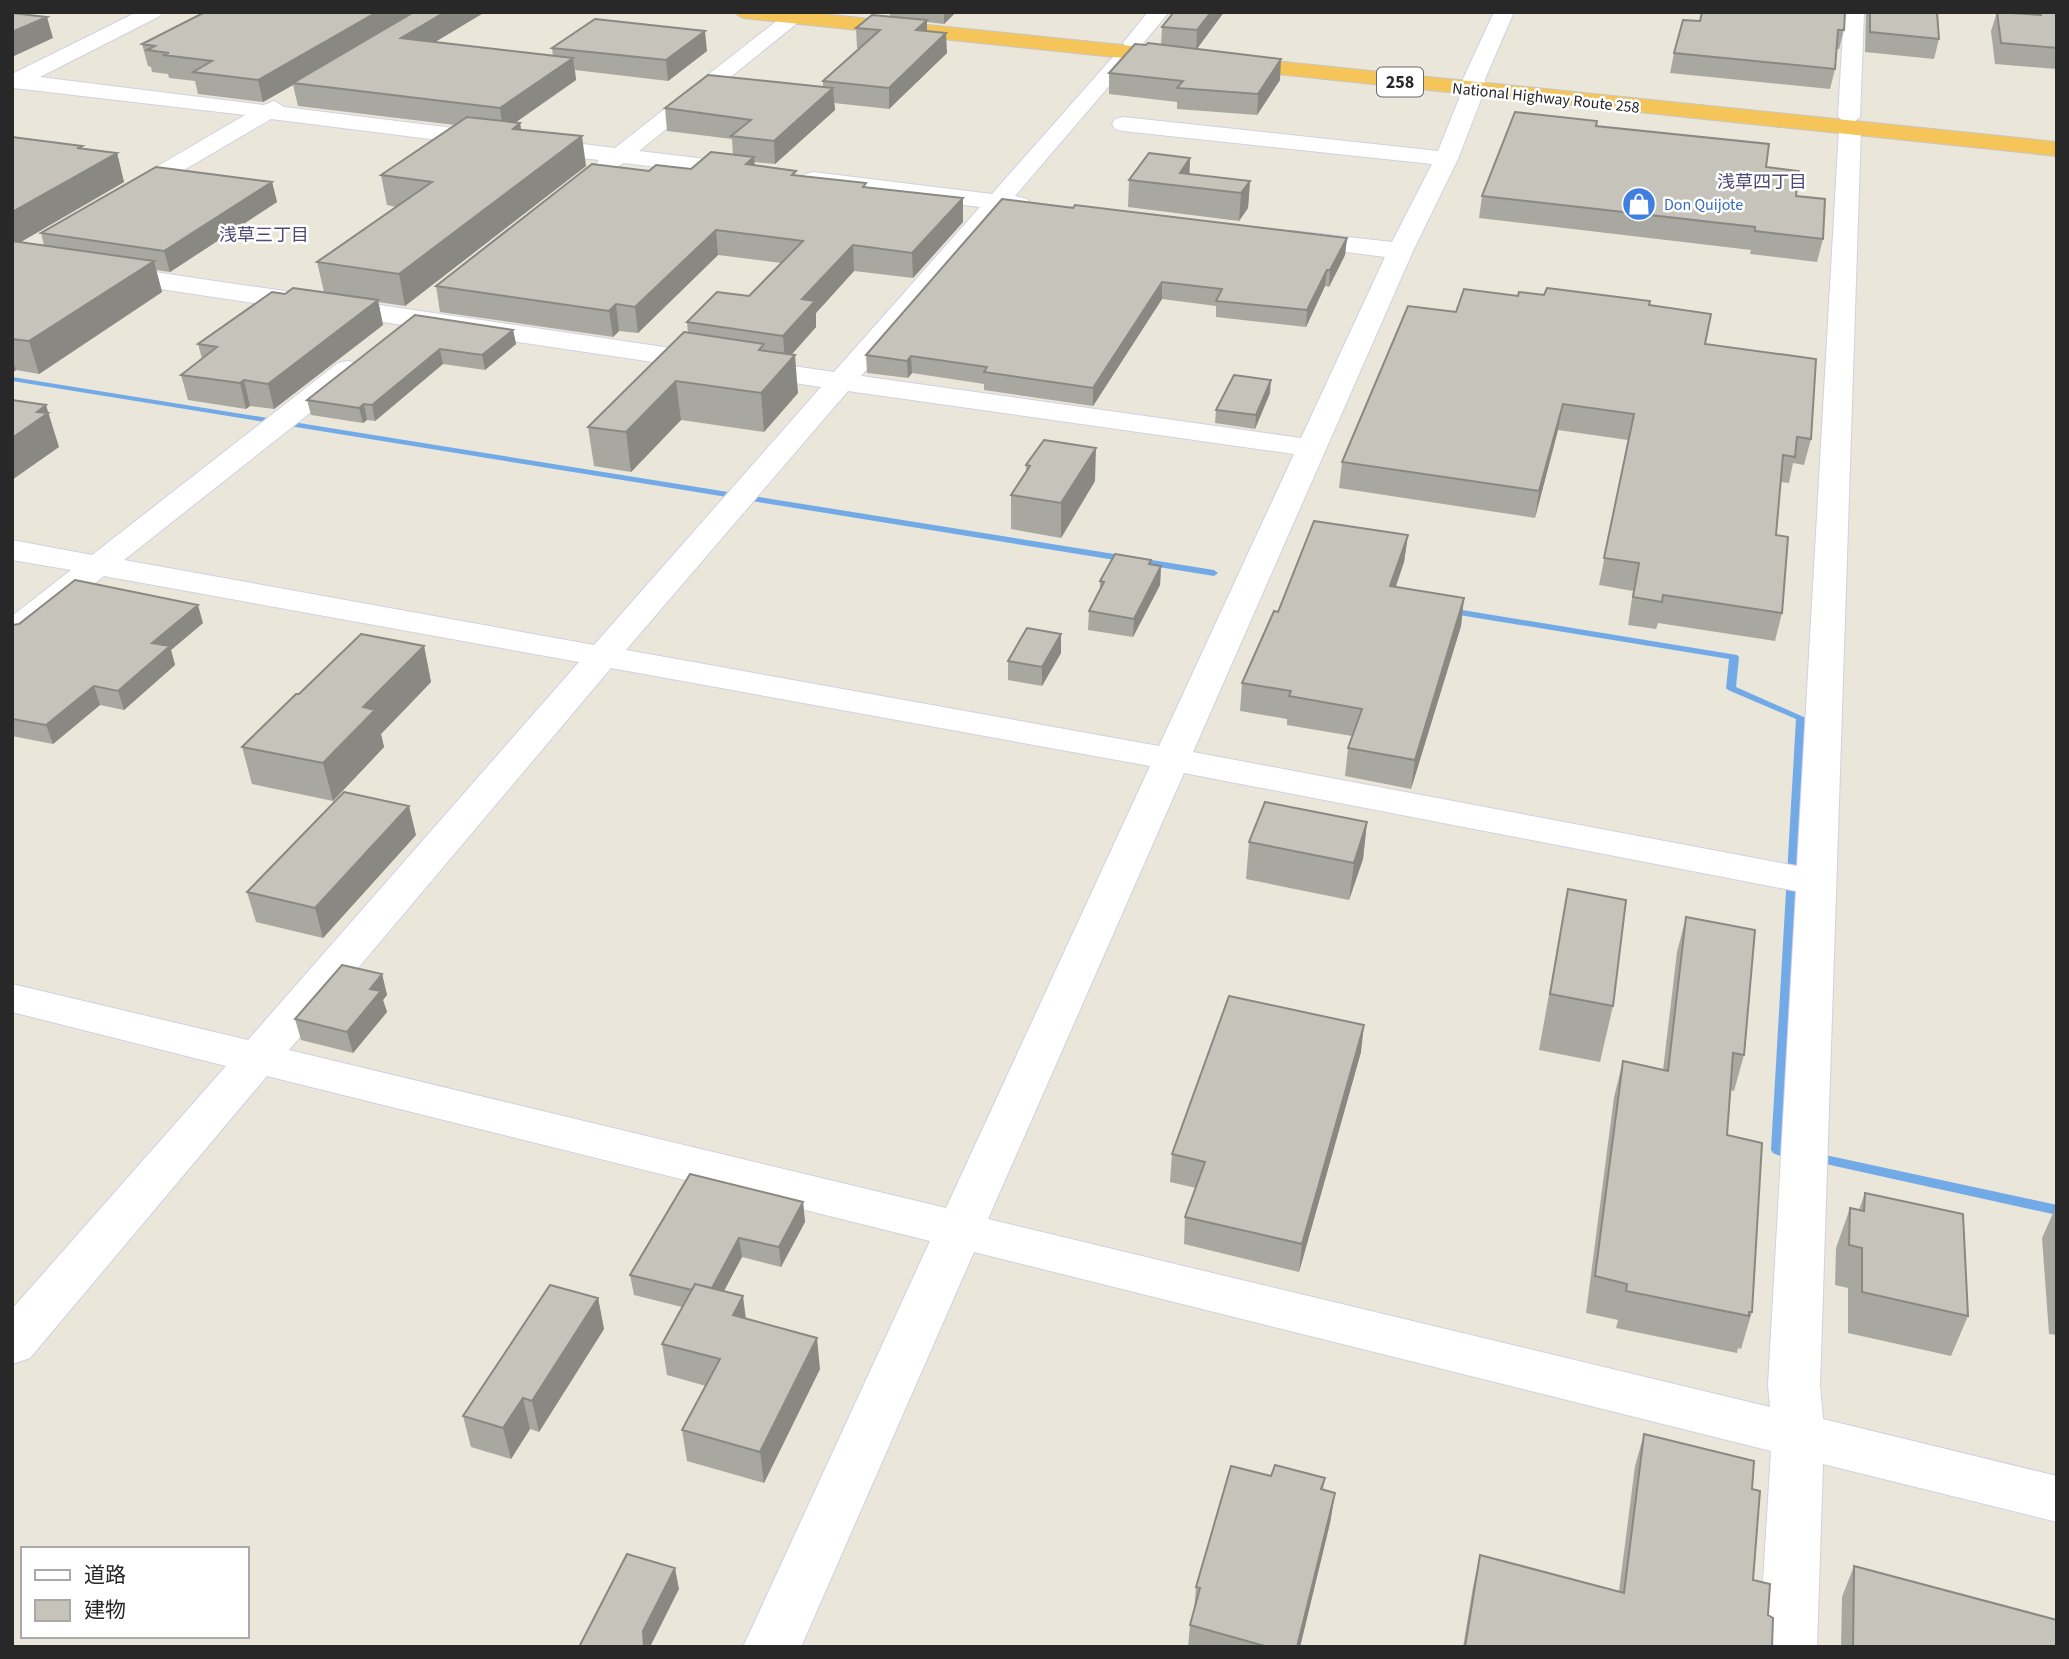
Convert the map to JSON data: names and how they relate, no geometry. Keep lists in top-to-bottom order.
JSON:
{
  "streets": {
    "highway": ["258", "National Highway Route 258"]
  },
  "districts": ["浅草四丁目", "浅草三丁目"],
  "places": {
    "shop": ["Don Quijote"]
  },
  "legend": ["道路", "建物"]
}
